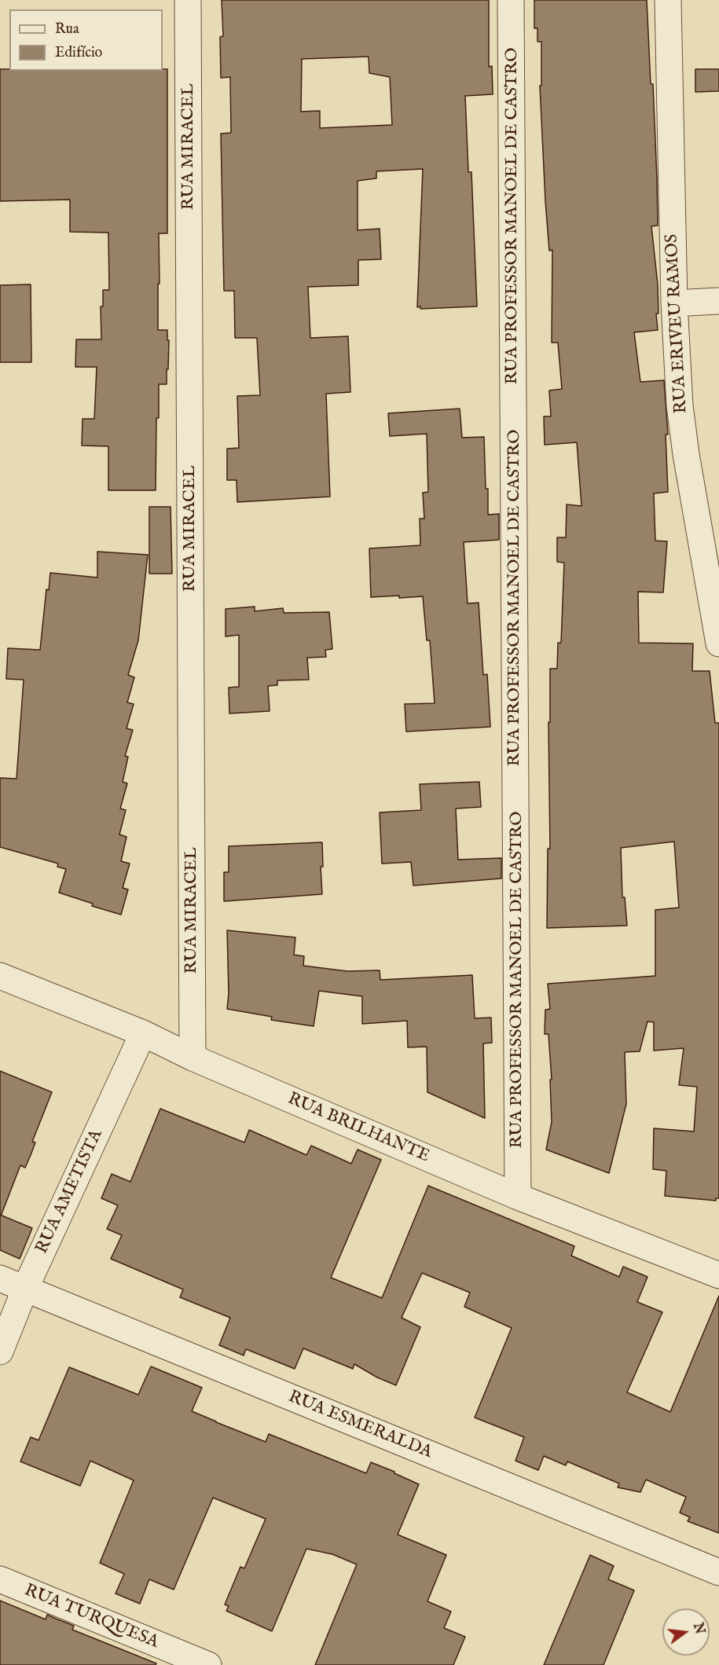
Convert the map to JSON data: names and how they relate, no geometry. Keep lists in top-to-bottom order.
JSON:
{
  "streets": {
    "street": [
      "RUA MIRACEL",
      "RUA PROFESSOR MANOEL DE CASTRO",
      "RUA ERIVEU RAMOS",
      "RUA BRILHANTE",
      "RUA AMETISTA",
      "RUA ESMERALDA",
      "RUA TURQUESA"
    ]
  },
  "crossings": [
    ["RUA MIRACEL", "RUA BRILHANTE"],
    ["RUA PROFESSOR MANOEL DE CASTRO", "RUA BRILHANTE"],
    ["RUA BRILHANTE", "RUA AMETISTA"],
    ["RUA AMETISTA", "RUA ESMERALDA"]
  ],
  "legend": ["Rua", "Edifício"],
  "north": "right"
}
